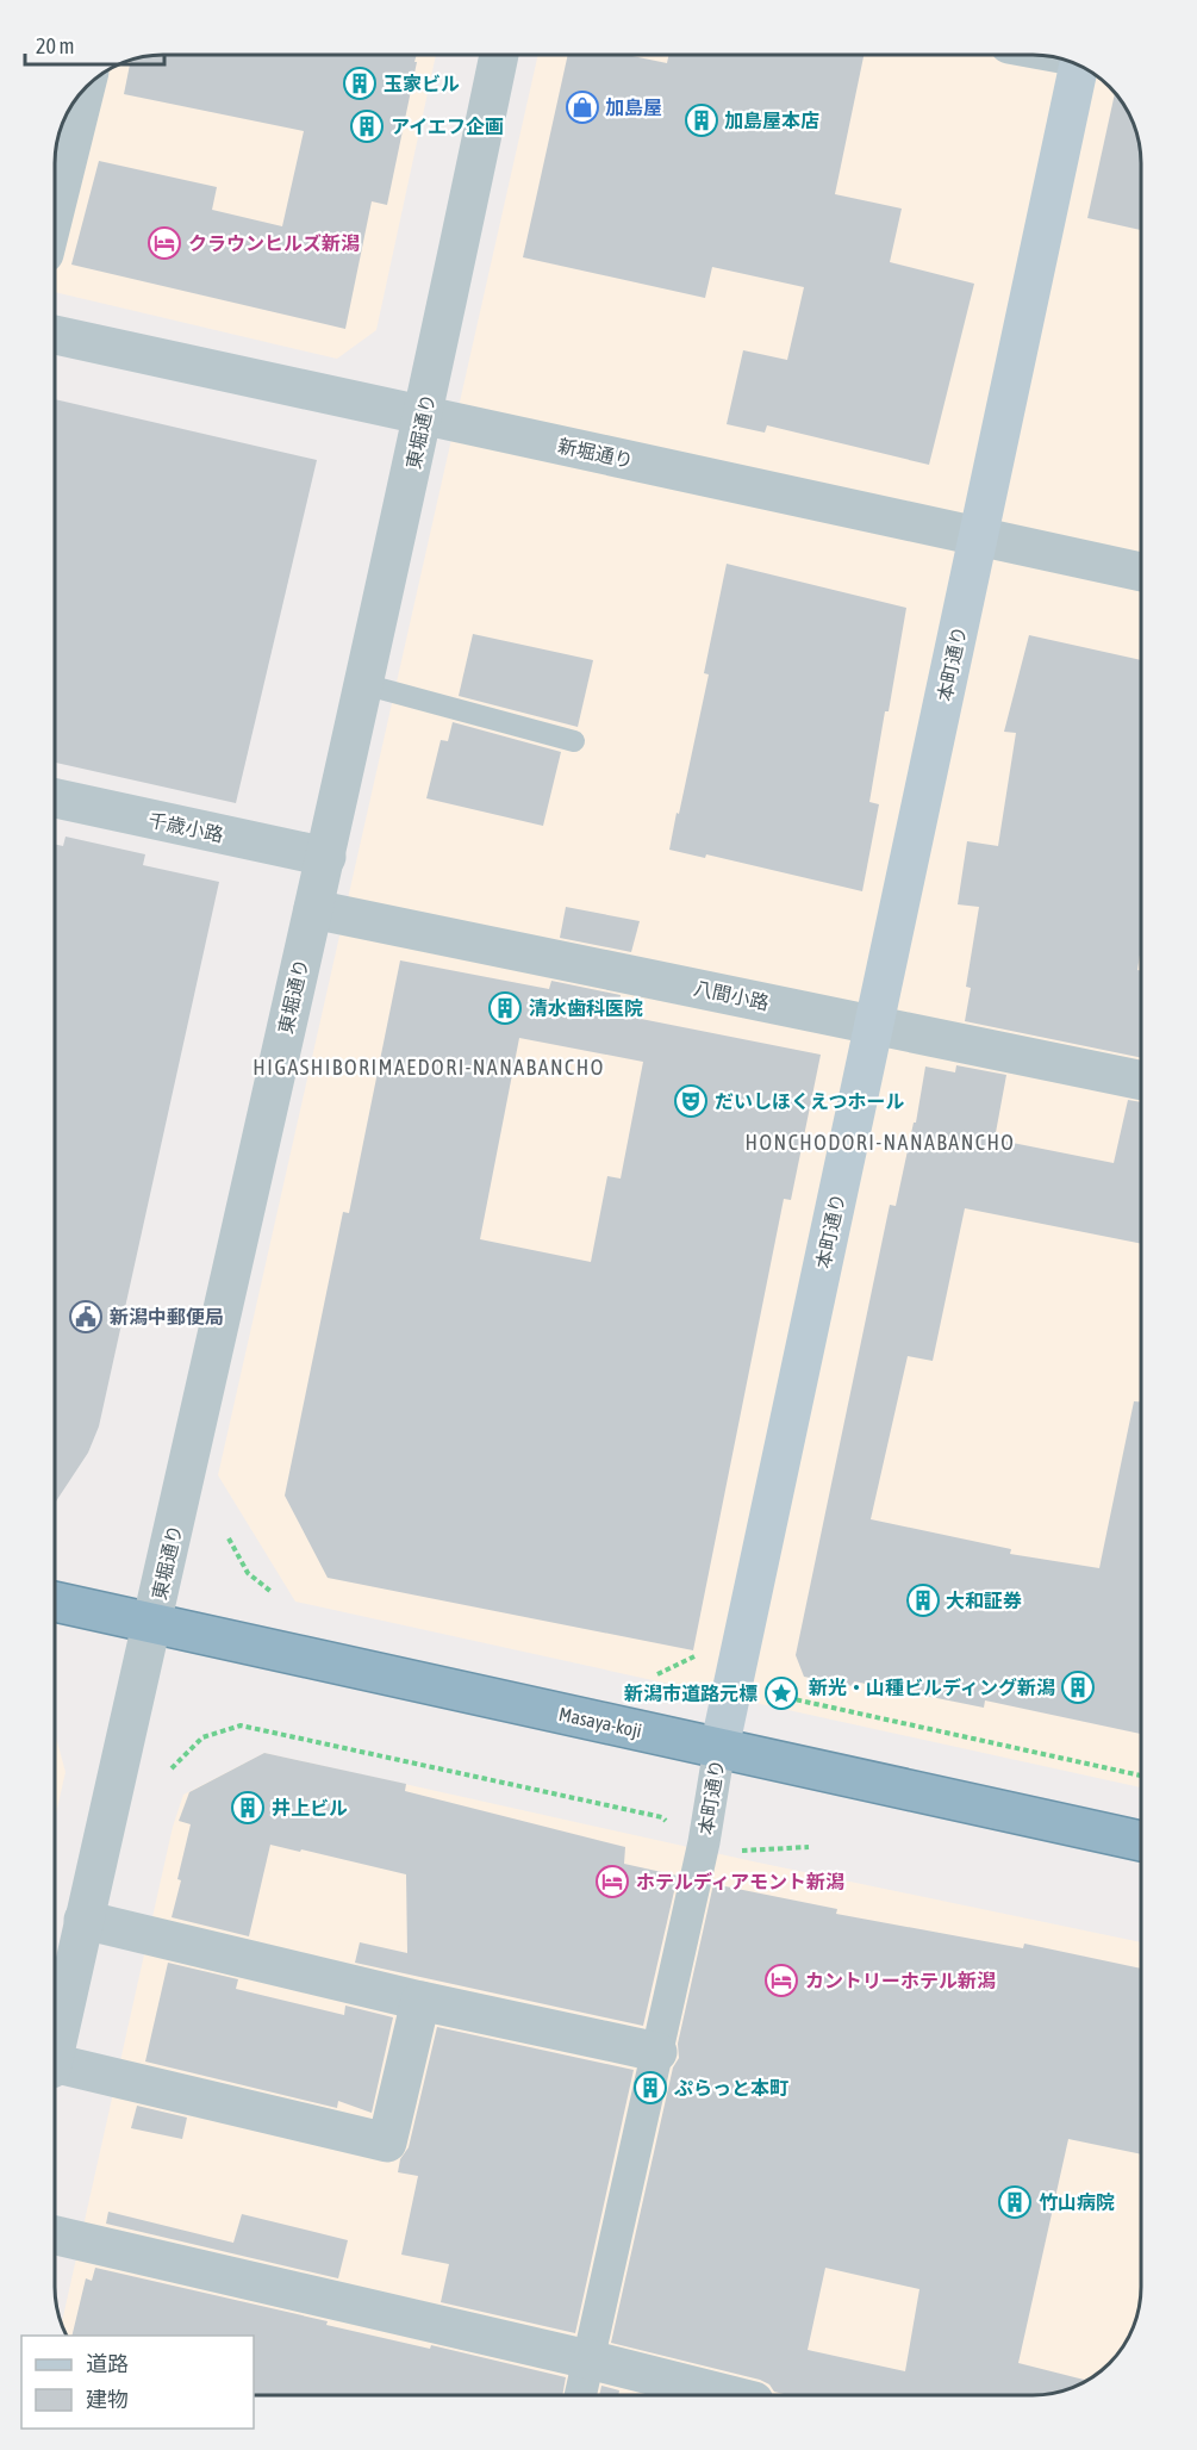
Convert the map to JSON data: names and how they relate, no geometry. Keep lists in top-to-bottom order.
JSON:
{
  "streets": {
    "highway": ["Masaya-koji"],
    "main road": ["本町通り"],
    "street": [
      "東堀通り",
      "新堀通り",
      "千歳小路",
      "八間小路"
    ]
  },
  "crossings": [
    ["東堀通り", "新堀通り"],
    ["東堀通り", "千歳小路"],
    ["東堀通り", "八間小路"],
    ["東堀通り", "Masaya-koji"],
    ["新堀通り", "本町通り"],
    ["本町通り", "八間小路"],
    ["本町通り", "Masaya-koji"]
  ],
  "districts": ["HIGASHIBORIMAEDORI-NANABANCHO", "HONCHODORI-NANABANCHO"],
  "places": {
    "building": [
      "玉家ビル",
      "加島屋本店",
      "アイエフ企画",
      "清水歯科医院",
      "大和証券",
      "新光・山種ビルディング新潟",
      "井上ビル",
      "ぷらっと本町",
      "竹山病院"
    ],
    "shop": ["加島屋"],
    "hotel": ["クラウンヒルズ新潟", "ホテルディアモント新潟", "カントリーホテル新潟"],
    "theatre": ["だいしほくえつホール"],
    "public building": ["新潟中郵便局"],
    "place": ["新潟市道路元標"]
  },
  "legend": ["道路", "建物"],
  "scale_bar": "20 m"
}
